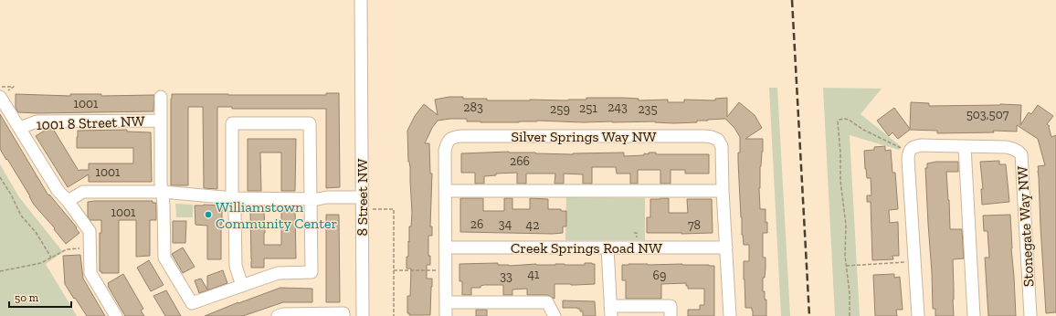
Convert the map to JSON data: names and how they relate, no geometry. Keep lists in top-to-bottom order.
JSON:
{
  "streets": {
    "street": [
      "1001 8 Street NW",
      "Silver Springs Way NW",
      "8 Street NW",
      "Stonegate Way NW",
      "Creek Springs Road NW"
    ]
  },
  "crossings": [
    ["Silver Springs Way NW", "Creek Springs Road NW"]
  ],
  "places": ["Williamstown Community Center"],
  "house_numbers": [
    "1001",
    "283",
    "243",
    "251",
    "259",
    "235",
    "503,507",
    "266",
    "1001",
    "1001",
    "26",
    "34",
    "42",
    "78",
    "41",
    "69",
    "33"
  ],
  "scale_bar": "50 m"
}
